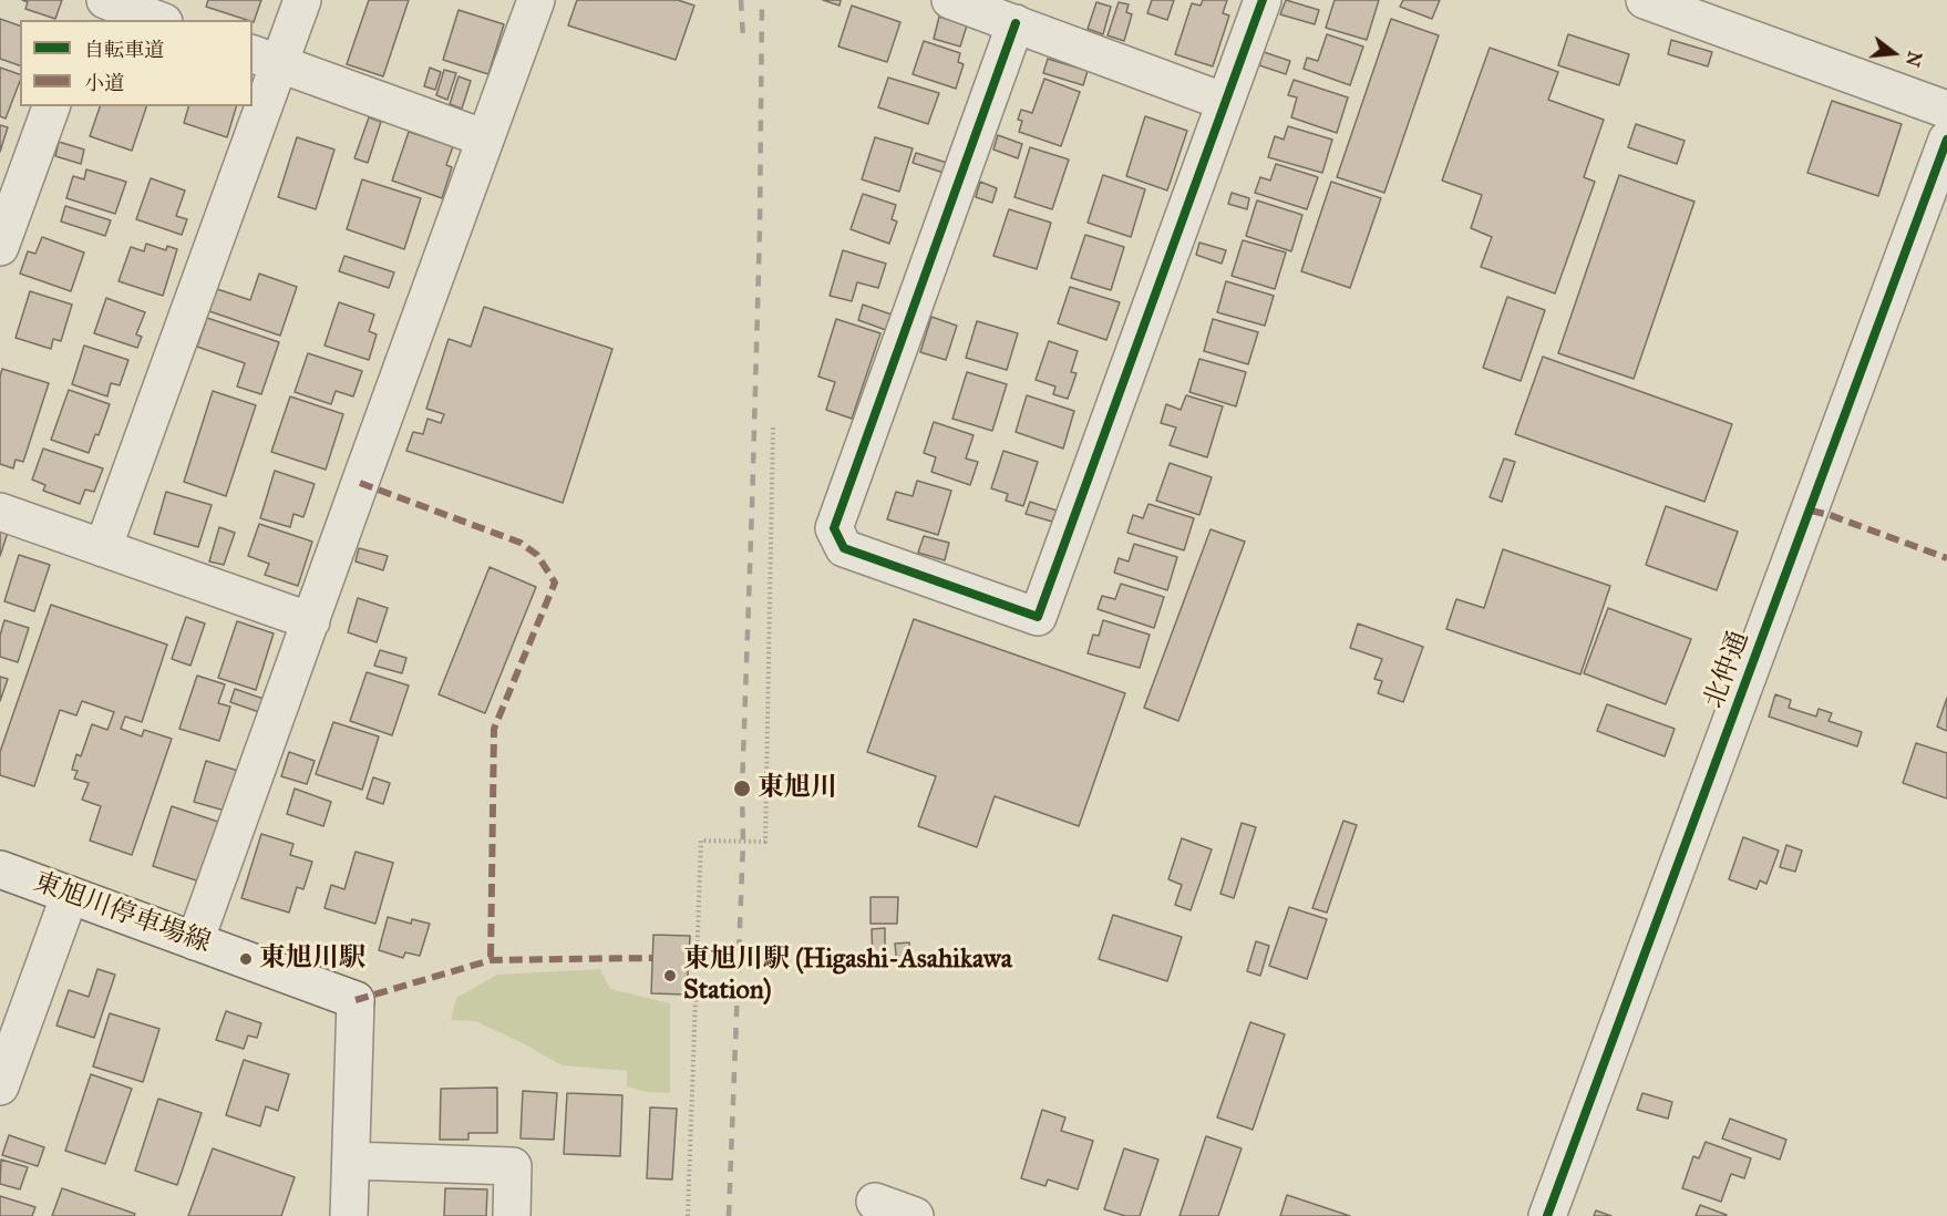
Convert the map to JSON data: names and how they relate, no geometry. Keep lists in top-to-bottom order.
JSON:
{
  "streets": {
    "street": ["北仲通", "東旭川停車場線"]
  },
  "places": ["東旭川", "東旭川駅", "東旭川駅 (Higashi-Asahikawa Station)"],
  "legend": ["自転車道", "小道"],
  "north": "right"
}
